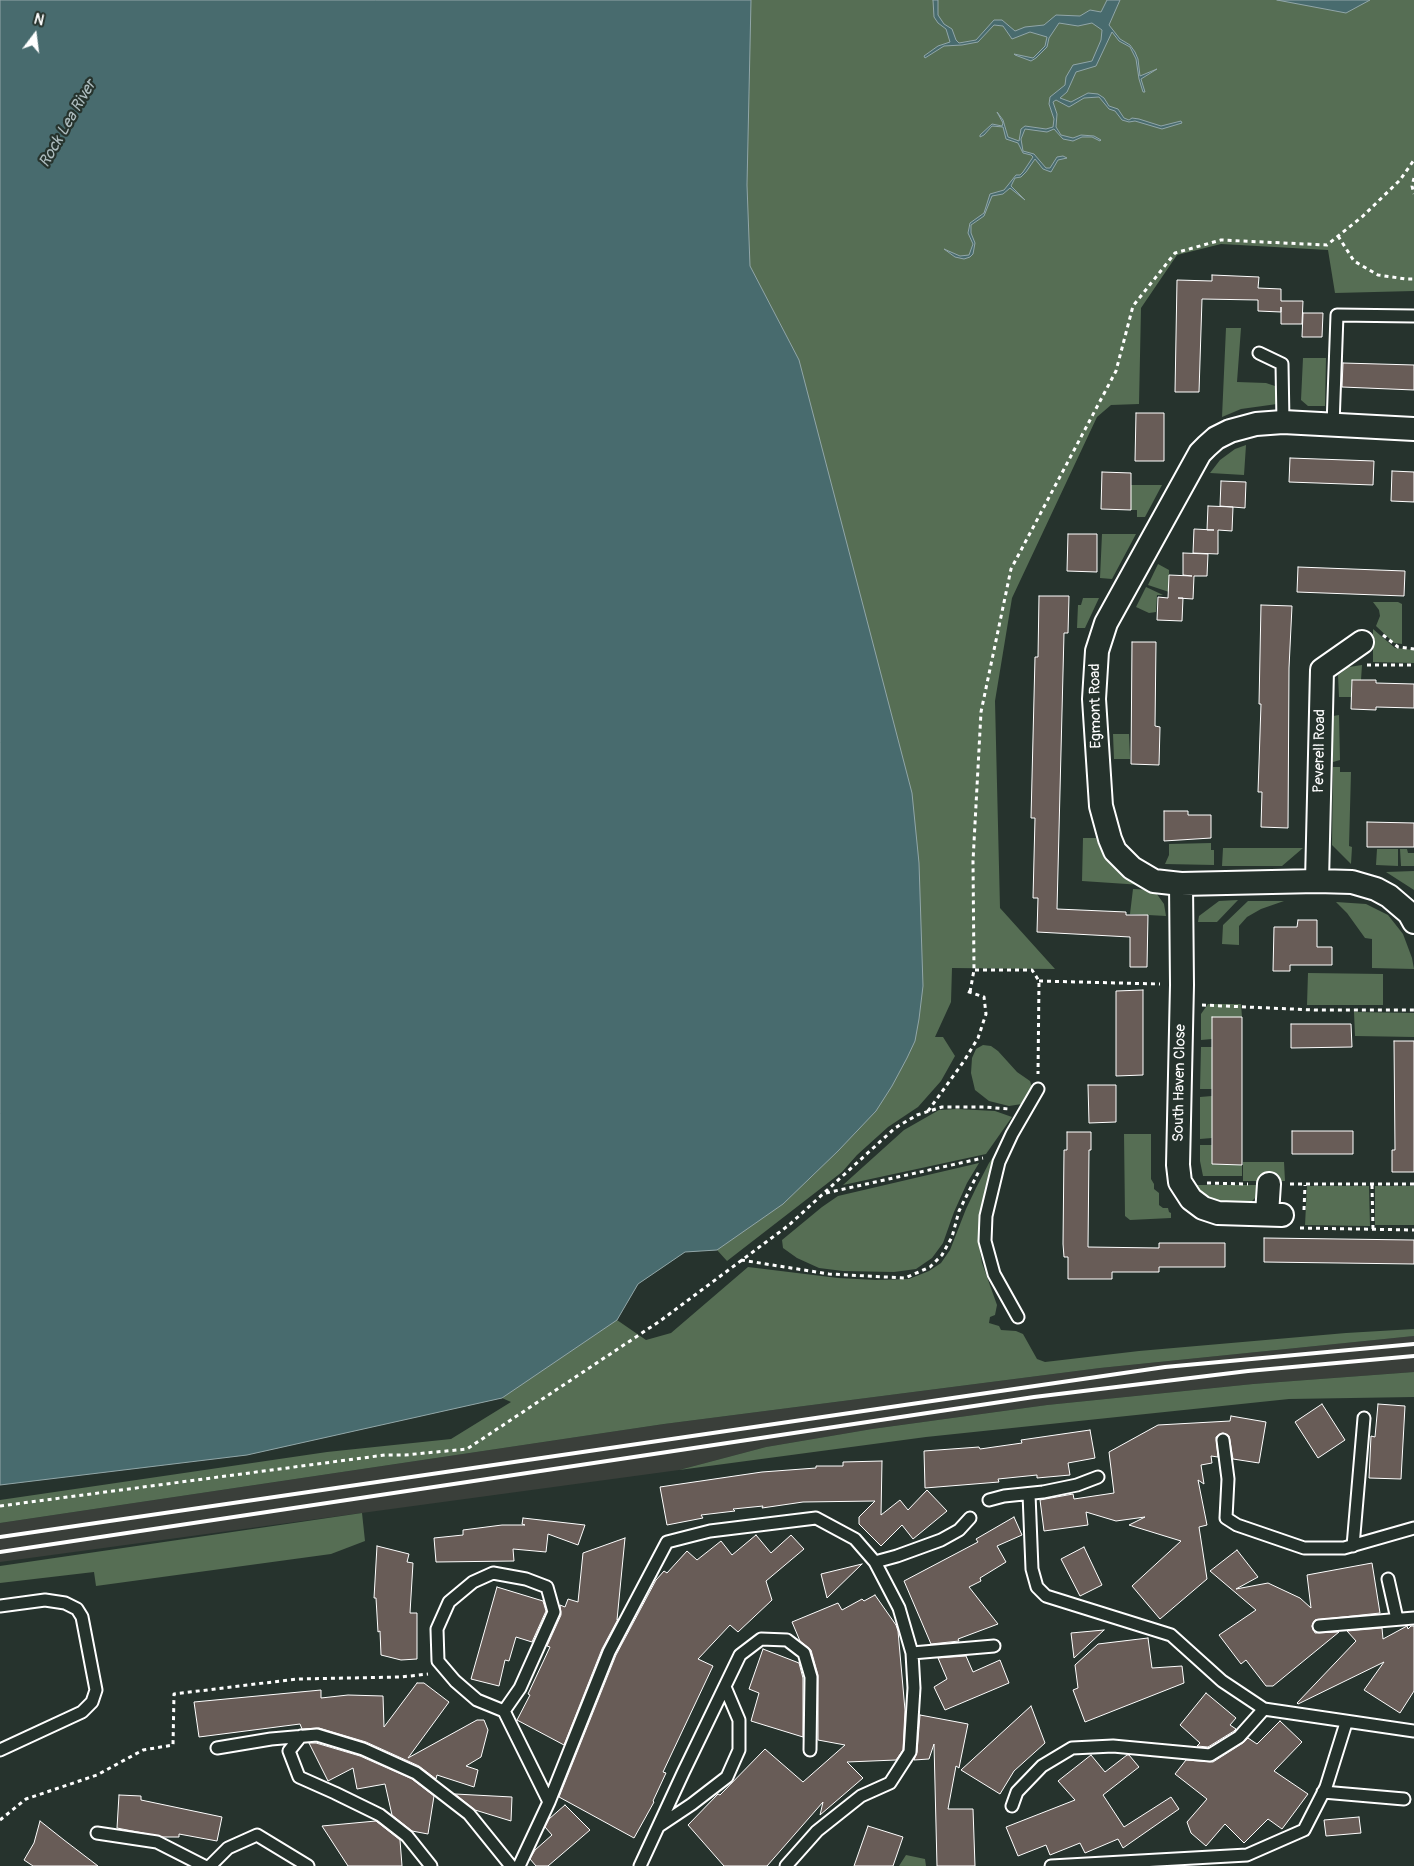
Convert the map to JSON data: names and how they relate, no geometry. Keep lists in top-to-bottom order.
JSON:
{
  "streets": {
    "street": ["Egmont Road", "Peverell Road", "South Haven Close"]
  },
  "crossings": [
    ["Egmont Road", "Peverell Road"],
    ["Egmont Road", "South Haven Close"]
  ],
  "water": ["Rock Lea River"],
  "north": "top"
}
